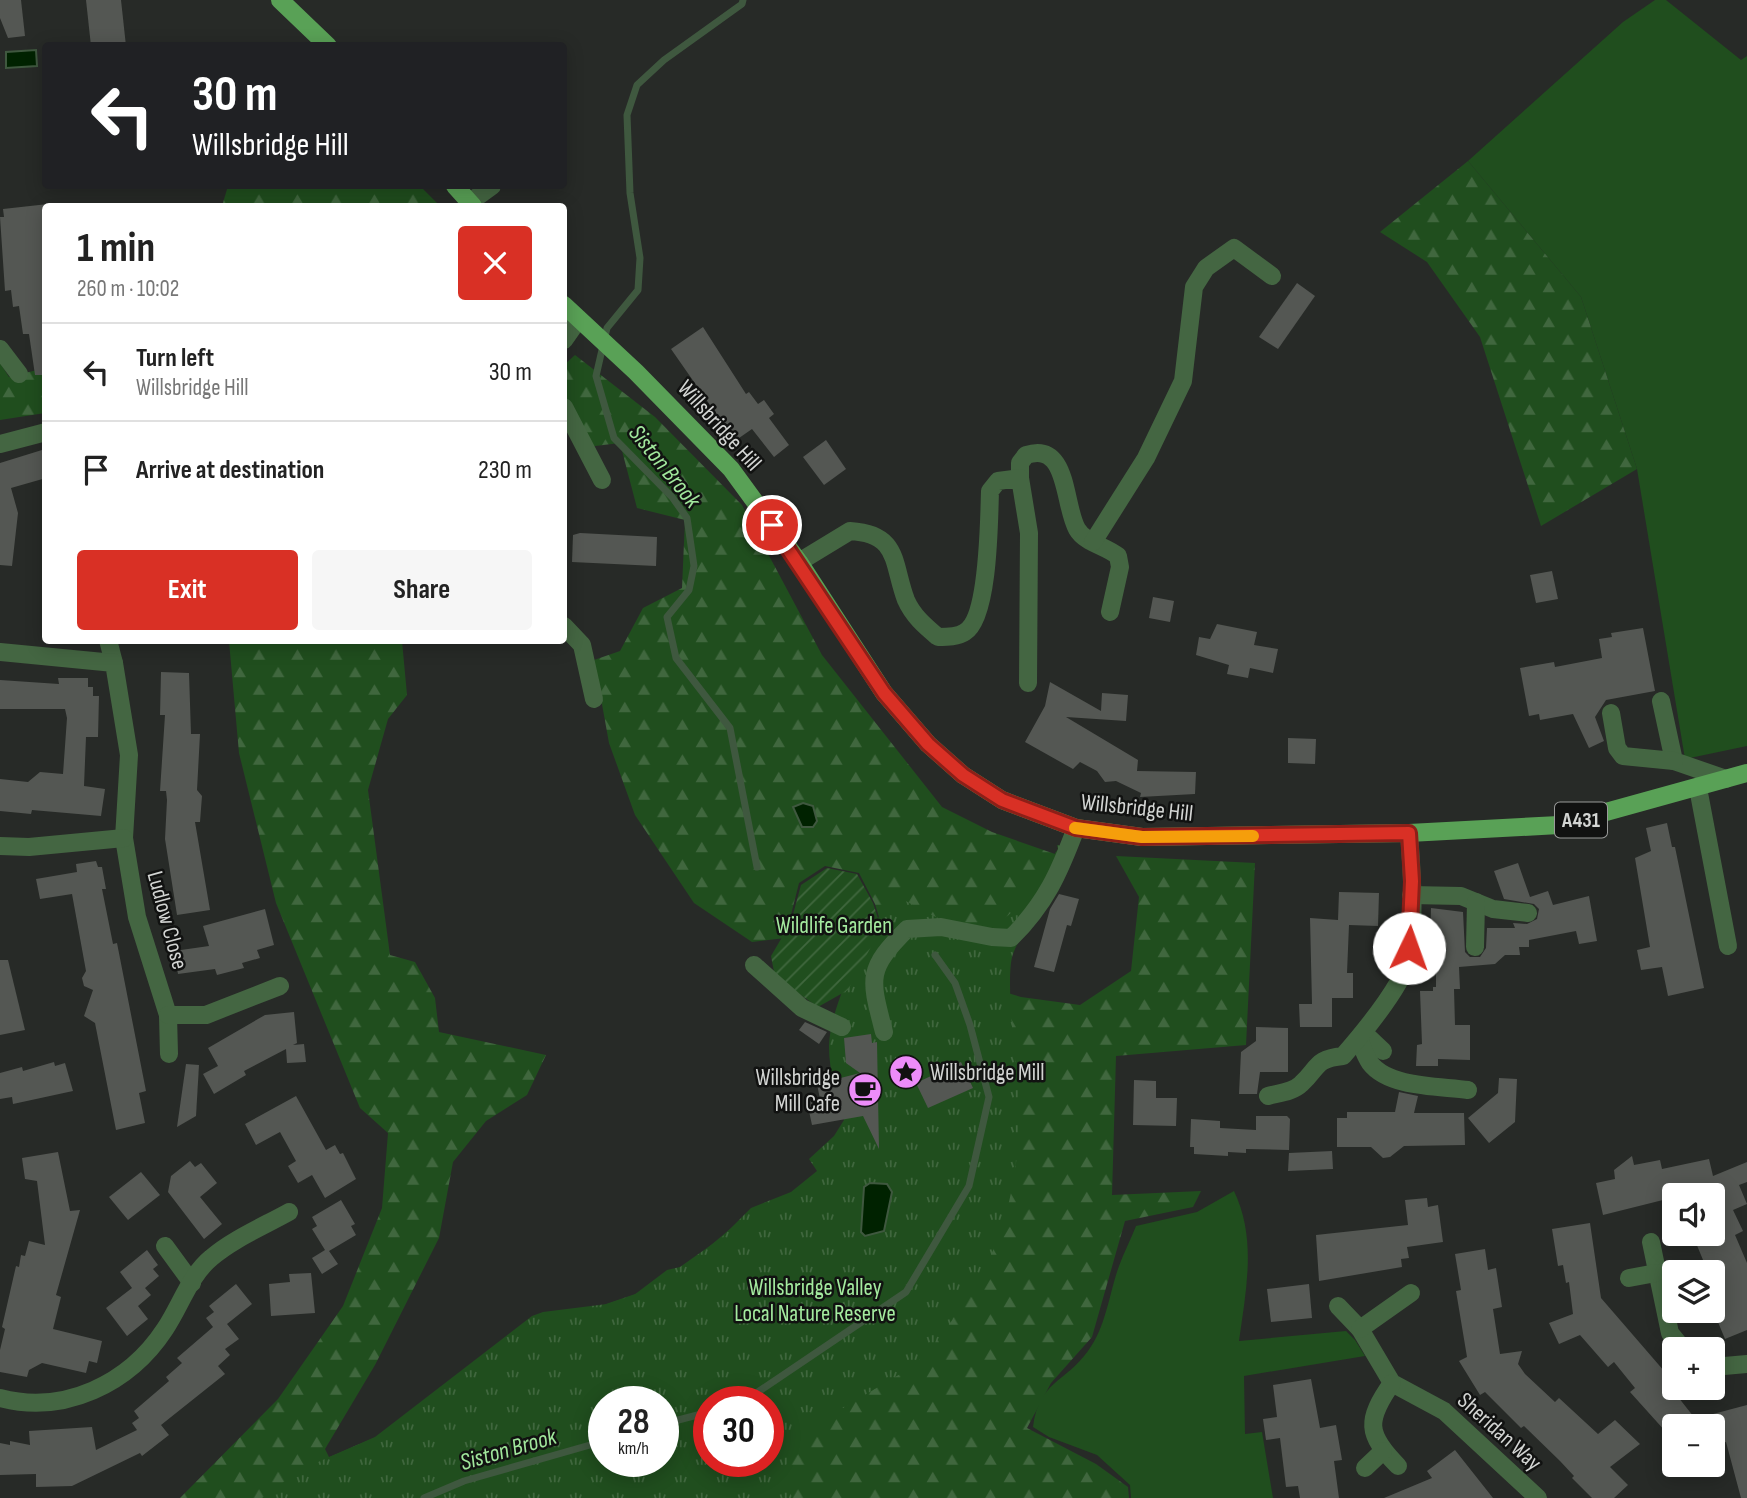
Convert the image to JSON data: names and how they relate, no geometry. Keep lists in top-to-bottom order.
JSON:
{
  "streets": {
    "main road": ["Willsbridge Hill", "A431"],
    "street": ["Ludlow Close", "Sheridan Way"]
  },
  "water": ["Siston Brook"],
  "parks": ["Wildlife Garden", "Willsbridge Valley Local Nature Reserve"],
  "places": {
    "place": ["Willsbridge Mill"],
    "cafe": ["Willsbridge Mill Cafe"]
  },
  "page": {
    "turn": ["30 m", "Willsbridge Hill"],
    "heading": ["1 min", "260 m · 10:02"],
    "list": [
      {
        "name": "Turn left",
        "note": "Willsbridge Hill",
        "value": "30 m"
      },
      {
        "name": "Arrive at destination",
        "value": "230 m"
      }
    ],
    "buttons": ["Exit", "Share"],
    "map_buttons": ["+", "−"],
    "speed": "28 km/h",
    "limit": "30"
  }
}
